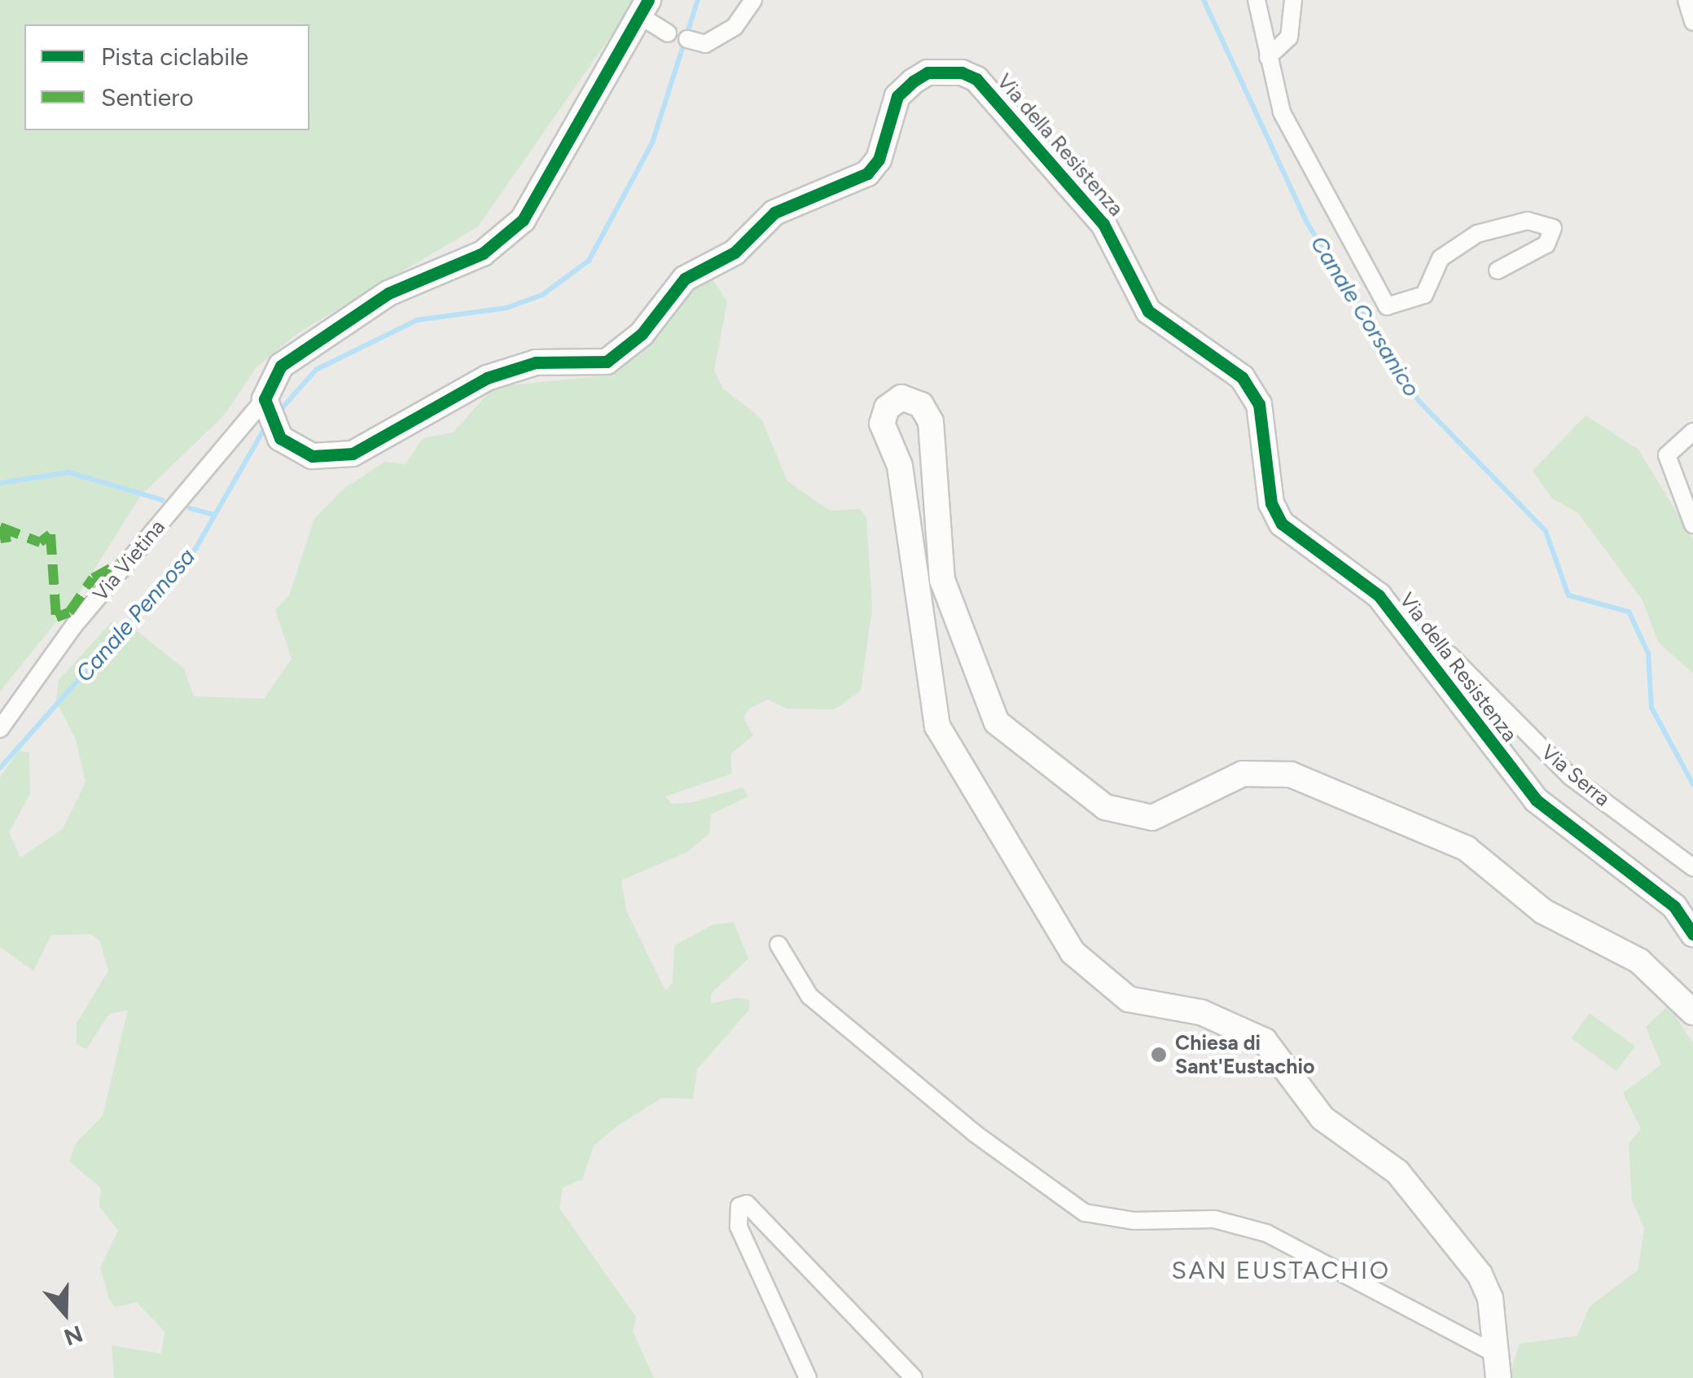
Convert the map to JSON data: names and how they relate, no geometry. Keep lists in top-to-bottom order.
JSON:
{
  "streets": {
    "street": ["Via della Resistenza", "Via Vietina", "Via Serra"]
  },
  "crossings": [
    ["Via della Resistenza", "Via Vietina"],
    ["Via della Resistenza", "Via Serra"]
  ],
  "districts": ["SAN EUSTACHIO"],
  "water": ["Canale Corsanico", "Canale Pennosa"],
  "places": ["Chiesa di Sant'Eustachio"],
  "legend": ["Pista ciclabile", "Sentiero"],
  "north": "bottom"
}
